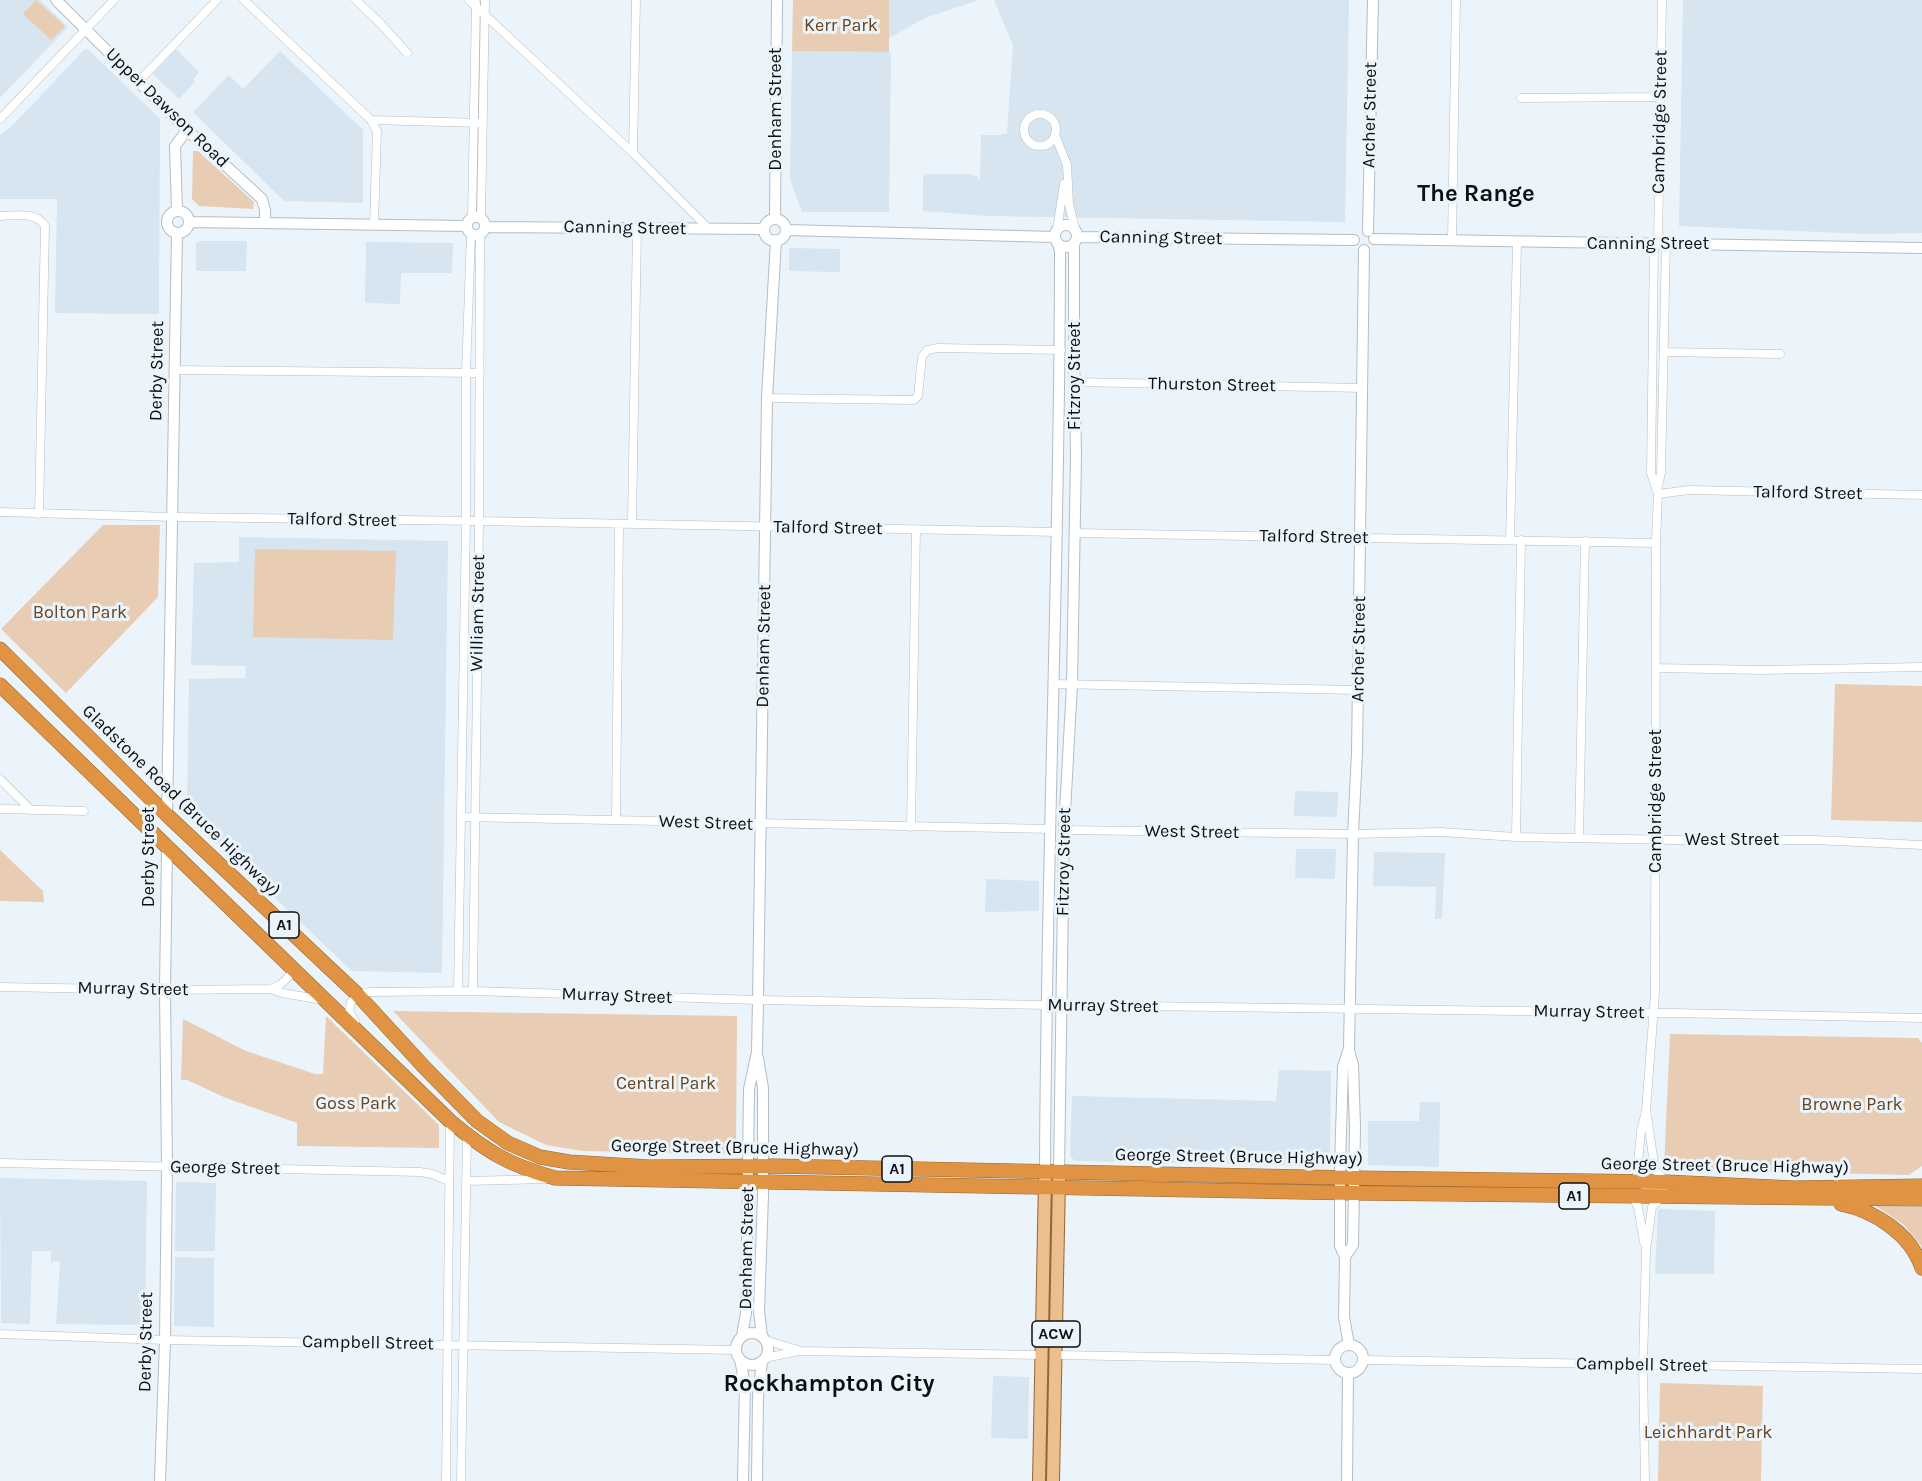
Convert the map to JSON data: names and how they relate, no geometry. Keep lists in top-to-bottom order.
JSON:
{
  "streets": {
    "highway": [
      "Derby Street",
      "Gladstone Road (Bruce Highway)",
      "A1",
      "George Street (Bruce Highway)"
    ],
    "main road": ["Fitzroy Street", "ACW"],
    "street": [
      "Upper Dawson Road",
      "Denham Street",
      "Archer Street",
      "Cambridge Street",
      "Canning Street",
      "Thurston Street",
      "Talford Street",
      "William Street",
      "West Street",
      "Murray Street",
      "George Street",
      "Campbell Street"
    ]
  },
  "crossings": [
    ["Upper Dawson Road", "Canning Street"],
    ["Denham Street", "Canning Street"],
    ["Denham Street", "Talford Street"],
    ["Denham Street", "West Street"],
    ["Denham Street", "Murray Street"],
    ["Denham Street", "George Street (Bruce Highway)"],
    ["Denham Street", "Campbell Street"],
    ["Archer Street", "Canning Street"],
    ["Archer Street", "Thurston Street"],
    ["Archer Street", "Talford Street"],
    ["Archer Street", "West Street"],
    ["Archer Street", "Murray Street"],
    ["Archer Street", "George Street (Bruce Highway)"],
    ["Archer Street", "Campbell Street"],
    ["Cambridge Street", "Canning Street"],
    ["Cambridge Street", "Talford Street"],
    ["Cambridge Street", "West Street"],
    ["Cambridge Street", "Murray Street"],
    ["Cambridge Street", "George Street (Bruce Highway)"],
    ["Canning Street", "Derby Street"],
    ["Canning Street", "Fitzroy Street"],
    ["Canning Street", "William Street"],
    ["Derby Street", "Talford Street"],
    ["Derby Street", "Gladstone Road (Bruce Highway)"],
    ["Derby Street", "A1"],
    ["Derby Street", "Murray Street"],
    ["Derby Street", "George Street"],
    ["Derby Street", "Campbell Street"],
    ["Fitzroy Street", "Thurston Street"],
    ["Fitzroy Street", "Talford Street"],
    ["Fitzroy Street", "West Street"],
    ["Fitzroy Street", "Murray Street"],
    ["Fitzroy Street", "George Street (Bruce Highway)"],
    ["Talford Street", "William Street"],
    ["William Street", "West Street"],
    ["William Street", "Murray Street"],
    ["Gladstone Road (Bruce Highway)", "Murray Street"],
    ["Gladstone Road (Bruce Highway)", "George Street (Bruce Highway)"],
    ["A1", "Murray Street"],
    ["A1", "George Street (Bruce Highway)"]
  ],
  "districts": ["The Range", "Rockhampton City"],
  "parks": [
    "Kerr Park",
    "Bolton Park",
    "Central Park",
    "Goss Park",
    "Browne Park",
    "Leichhardt Park"
  ]
}
